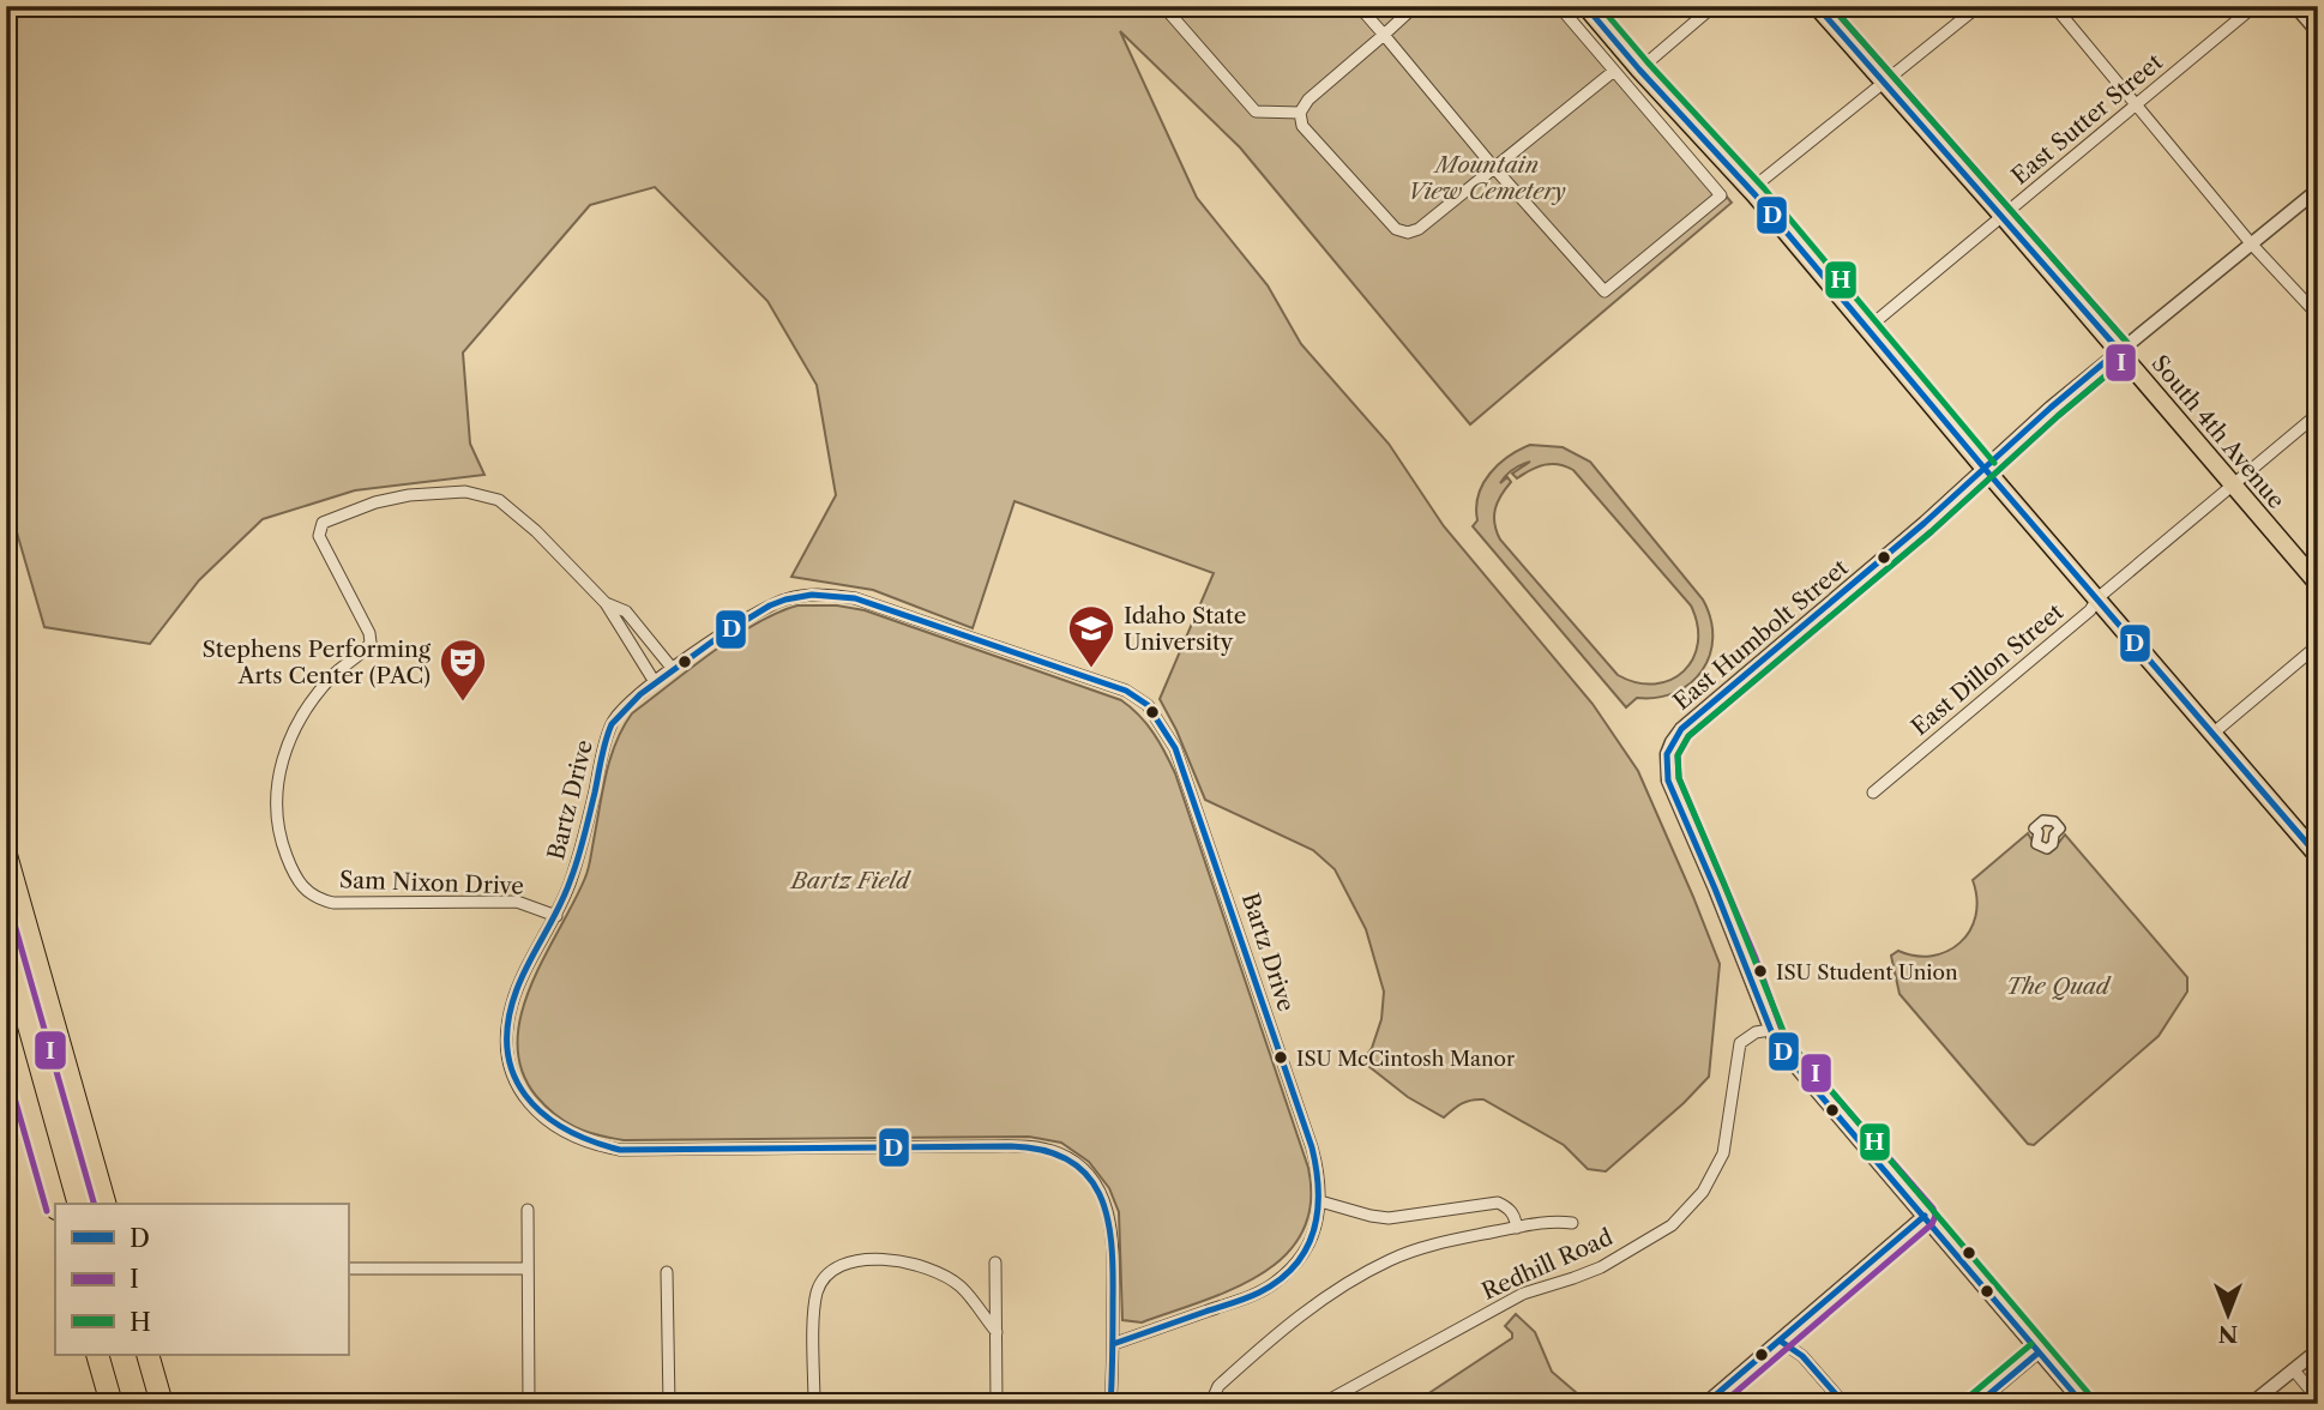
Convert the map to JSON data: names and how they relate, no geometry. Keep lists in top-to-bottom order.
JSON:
{
  "streets": {
    "main road": ["South 4th Avenue"],
    "street": [
      "East Sutter Street",
      "East Humbolt Street",
      "East Dillon Street",
      "Bartz Drive",
      "Sam Nixon Drive",
      "Redhill Road"
    ]
  },
  "crossings": [
    ["East Sutter Street", "South 4th Avenue"],
    ["South 4th Avenue", "East Humbolt Street"],
    ["South 4th Avenue", "East Dillon Street"],
    ["East Humbolt Street", "Redhill Road"],
    ["Bartz Drive", "Sam Nixon Drive"],
    ["Bartz Drive", "Redhill Road"]
  ],
  "parks": ["Mountain View Cemetery", "Bartz Field", "The Quad"],
  "places": {
    "school or university": ["Idaho State University"],
    "theatre": ["Stephens Performing Arts Center (PAC)"],
    "other": ["ISU Student Union", "ISU McCintosh Manor"]
  },
  "lines": ["transit line D", "transit line I", "transit line H"],
  "legend": ["D", "I", "H"],
  "north": "bottom"
}
